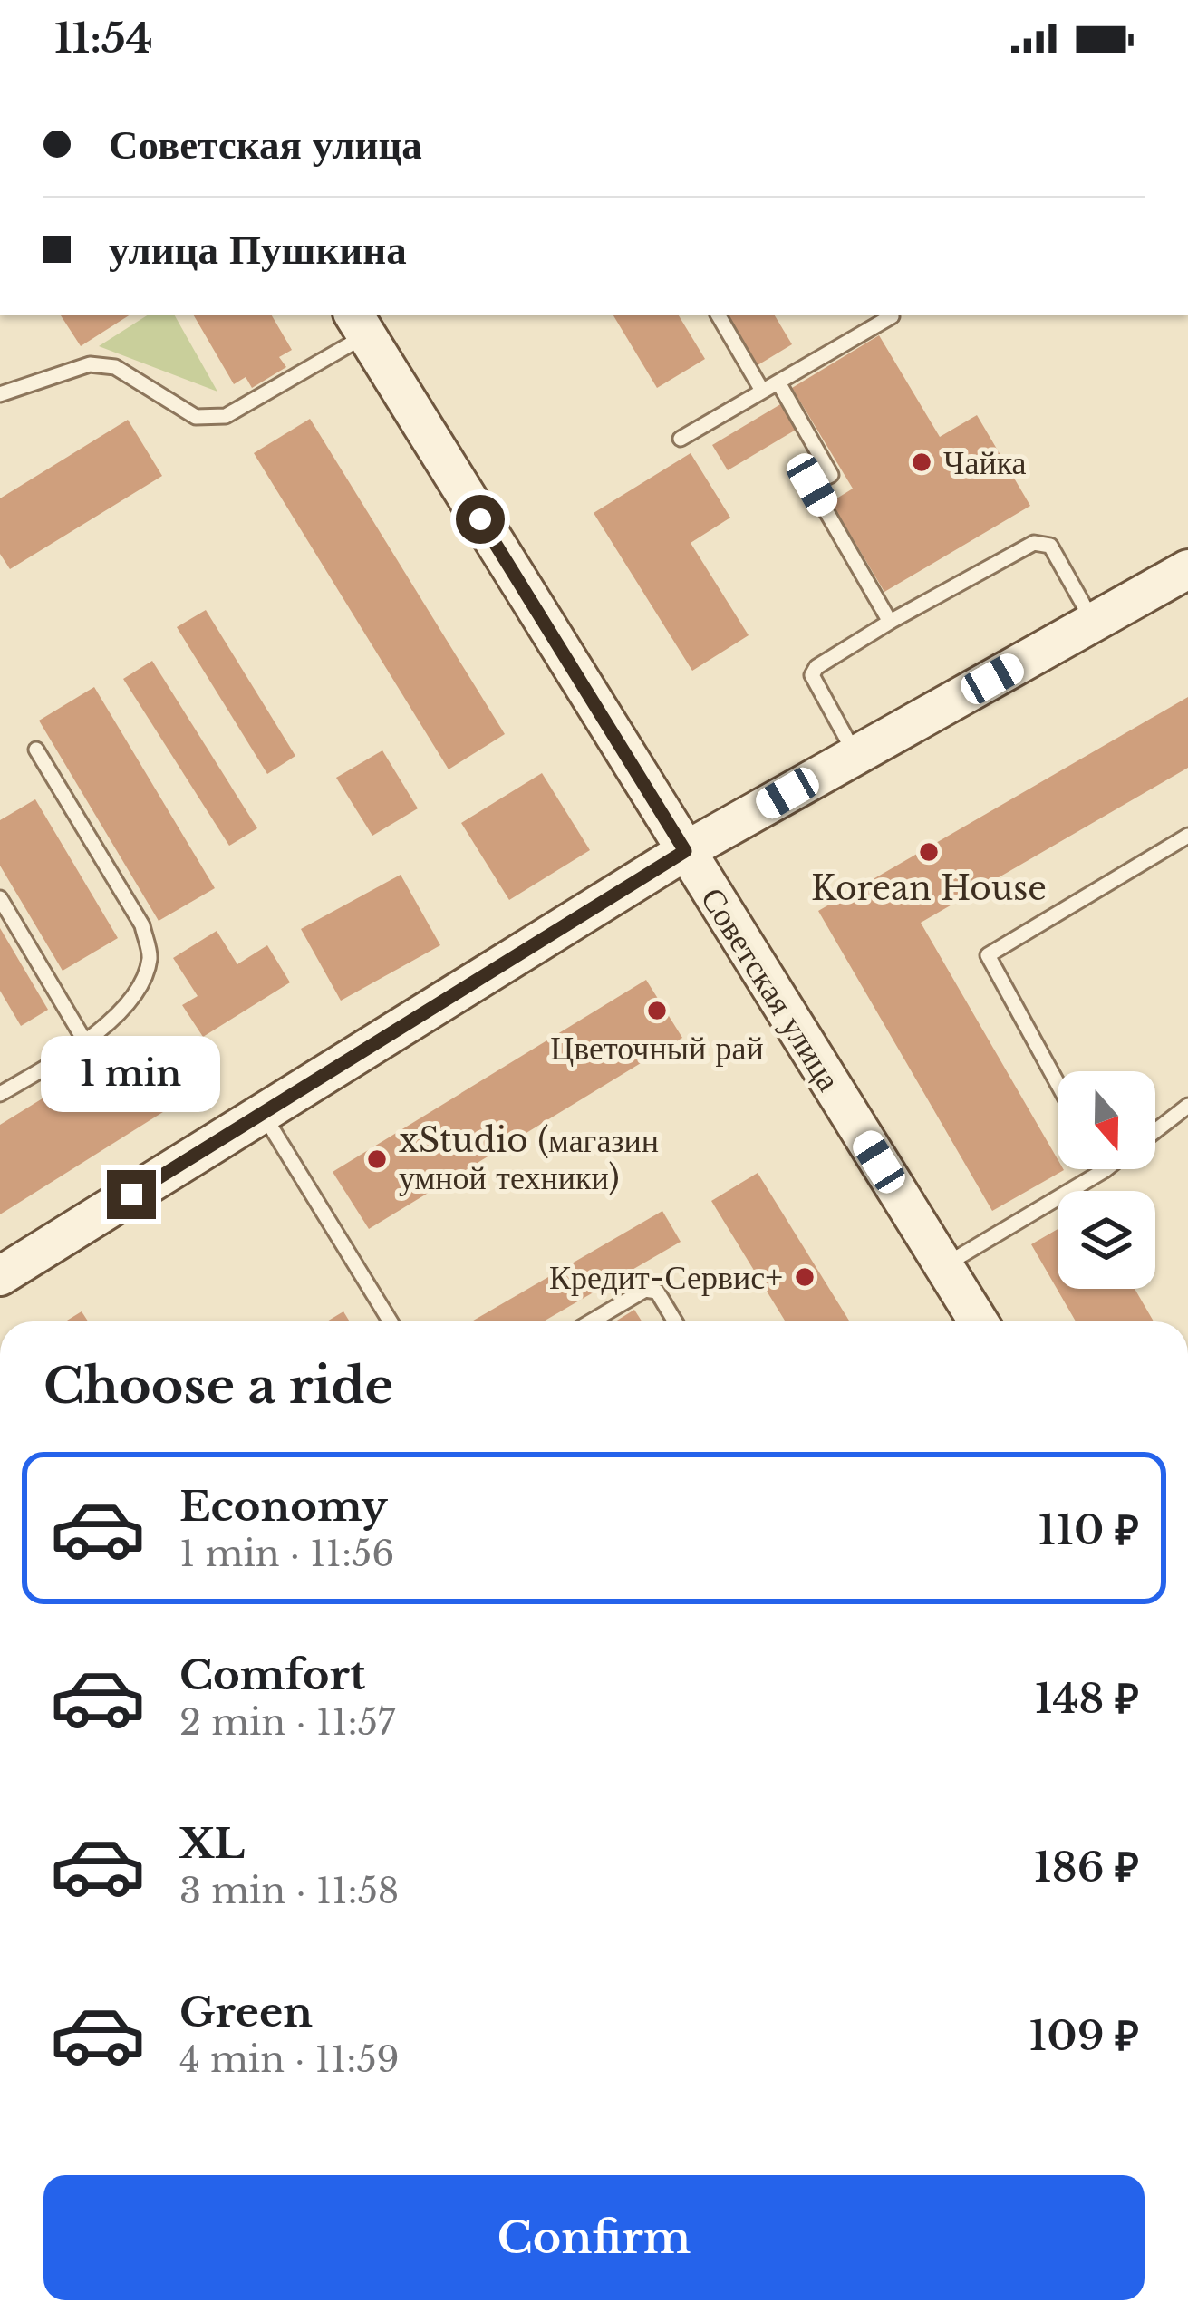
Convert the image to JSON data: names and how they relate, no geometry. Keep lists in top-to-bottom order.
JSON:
{
  "streets": {
    "main road": ["Советская улица"]
  },
  "places": [
    "Чайка",
    "Korean House",
    "Цветочный рай",
    "xStudio (магазин умной техники)",
    "Кредит-Сервис+"
  ],
  "north": "bottom",
  "page": {
    "status": "11:54",
    "banner": ["Советская улица", "улица Пушкина"],
    "bubble": "1 min",
    "heading": "Choose a ride",
    "list": [
      {
        "name": "Economy",
        "note": "1 min · 11:56",
        "value": "110 ₽"
      },
      {
        "name": "Comfort",
        "note": "2 min · 11:57",
        "value": "148 ₽"
      },
      {
        "name": "XL",
        "note": "3 min · 11:58",
        "value": "186 ₽"
      },
      {
        "name": "Green",
        "note": "4 min · 11:59",
        "value": "109 ₽"
      }
    ],
    "buttons": "Confirm"
  }
}
